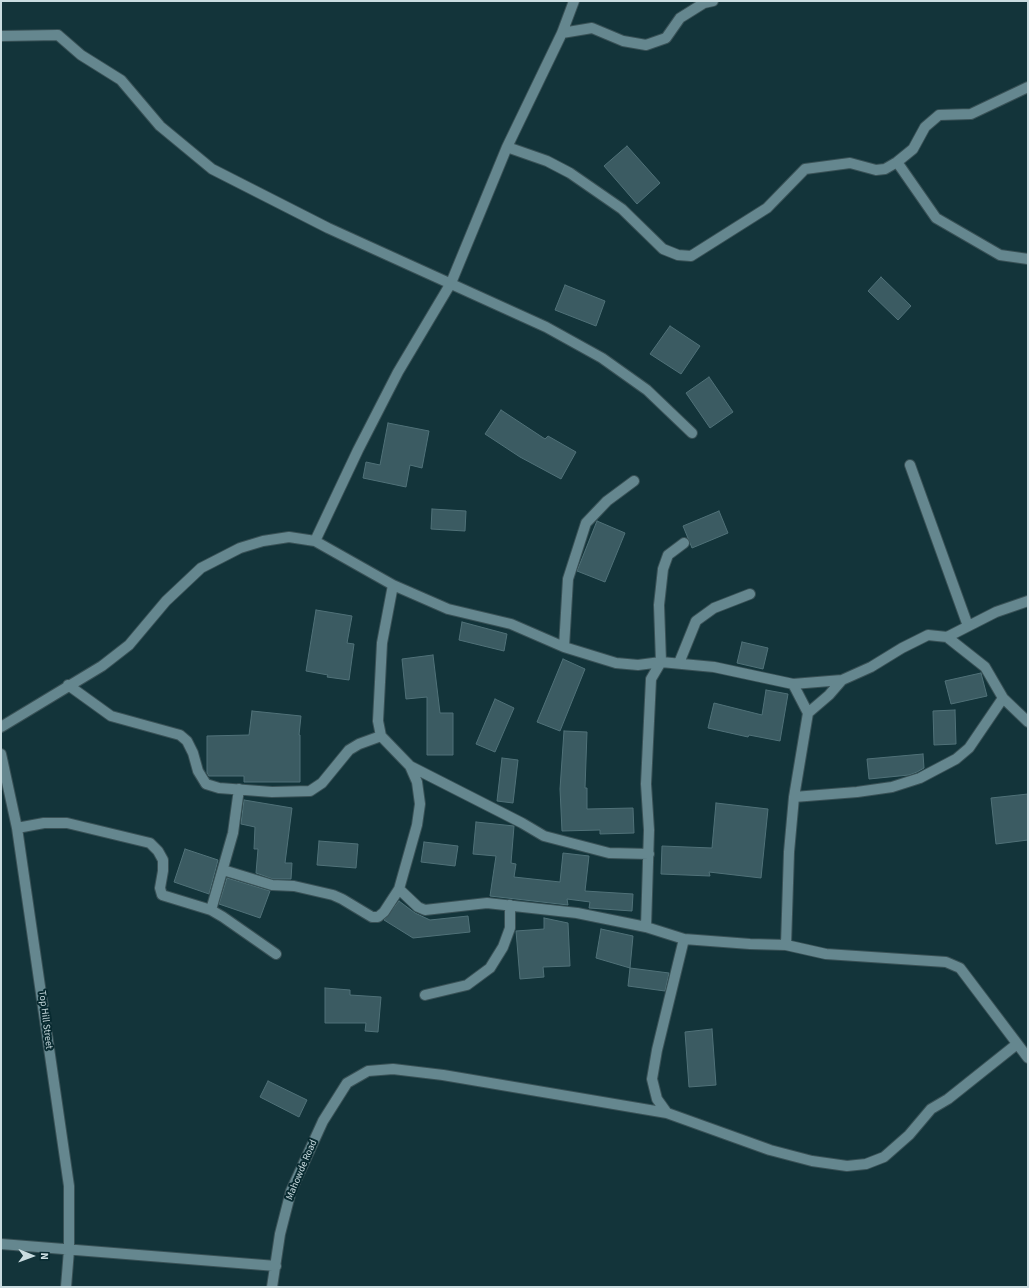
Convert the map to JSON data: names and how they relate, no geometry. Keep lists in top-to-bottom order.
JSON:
{
  "streets": {
    "street": ["Top Hill Street", "Mahowde Road"]
  },
  "north": "right"
}
